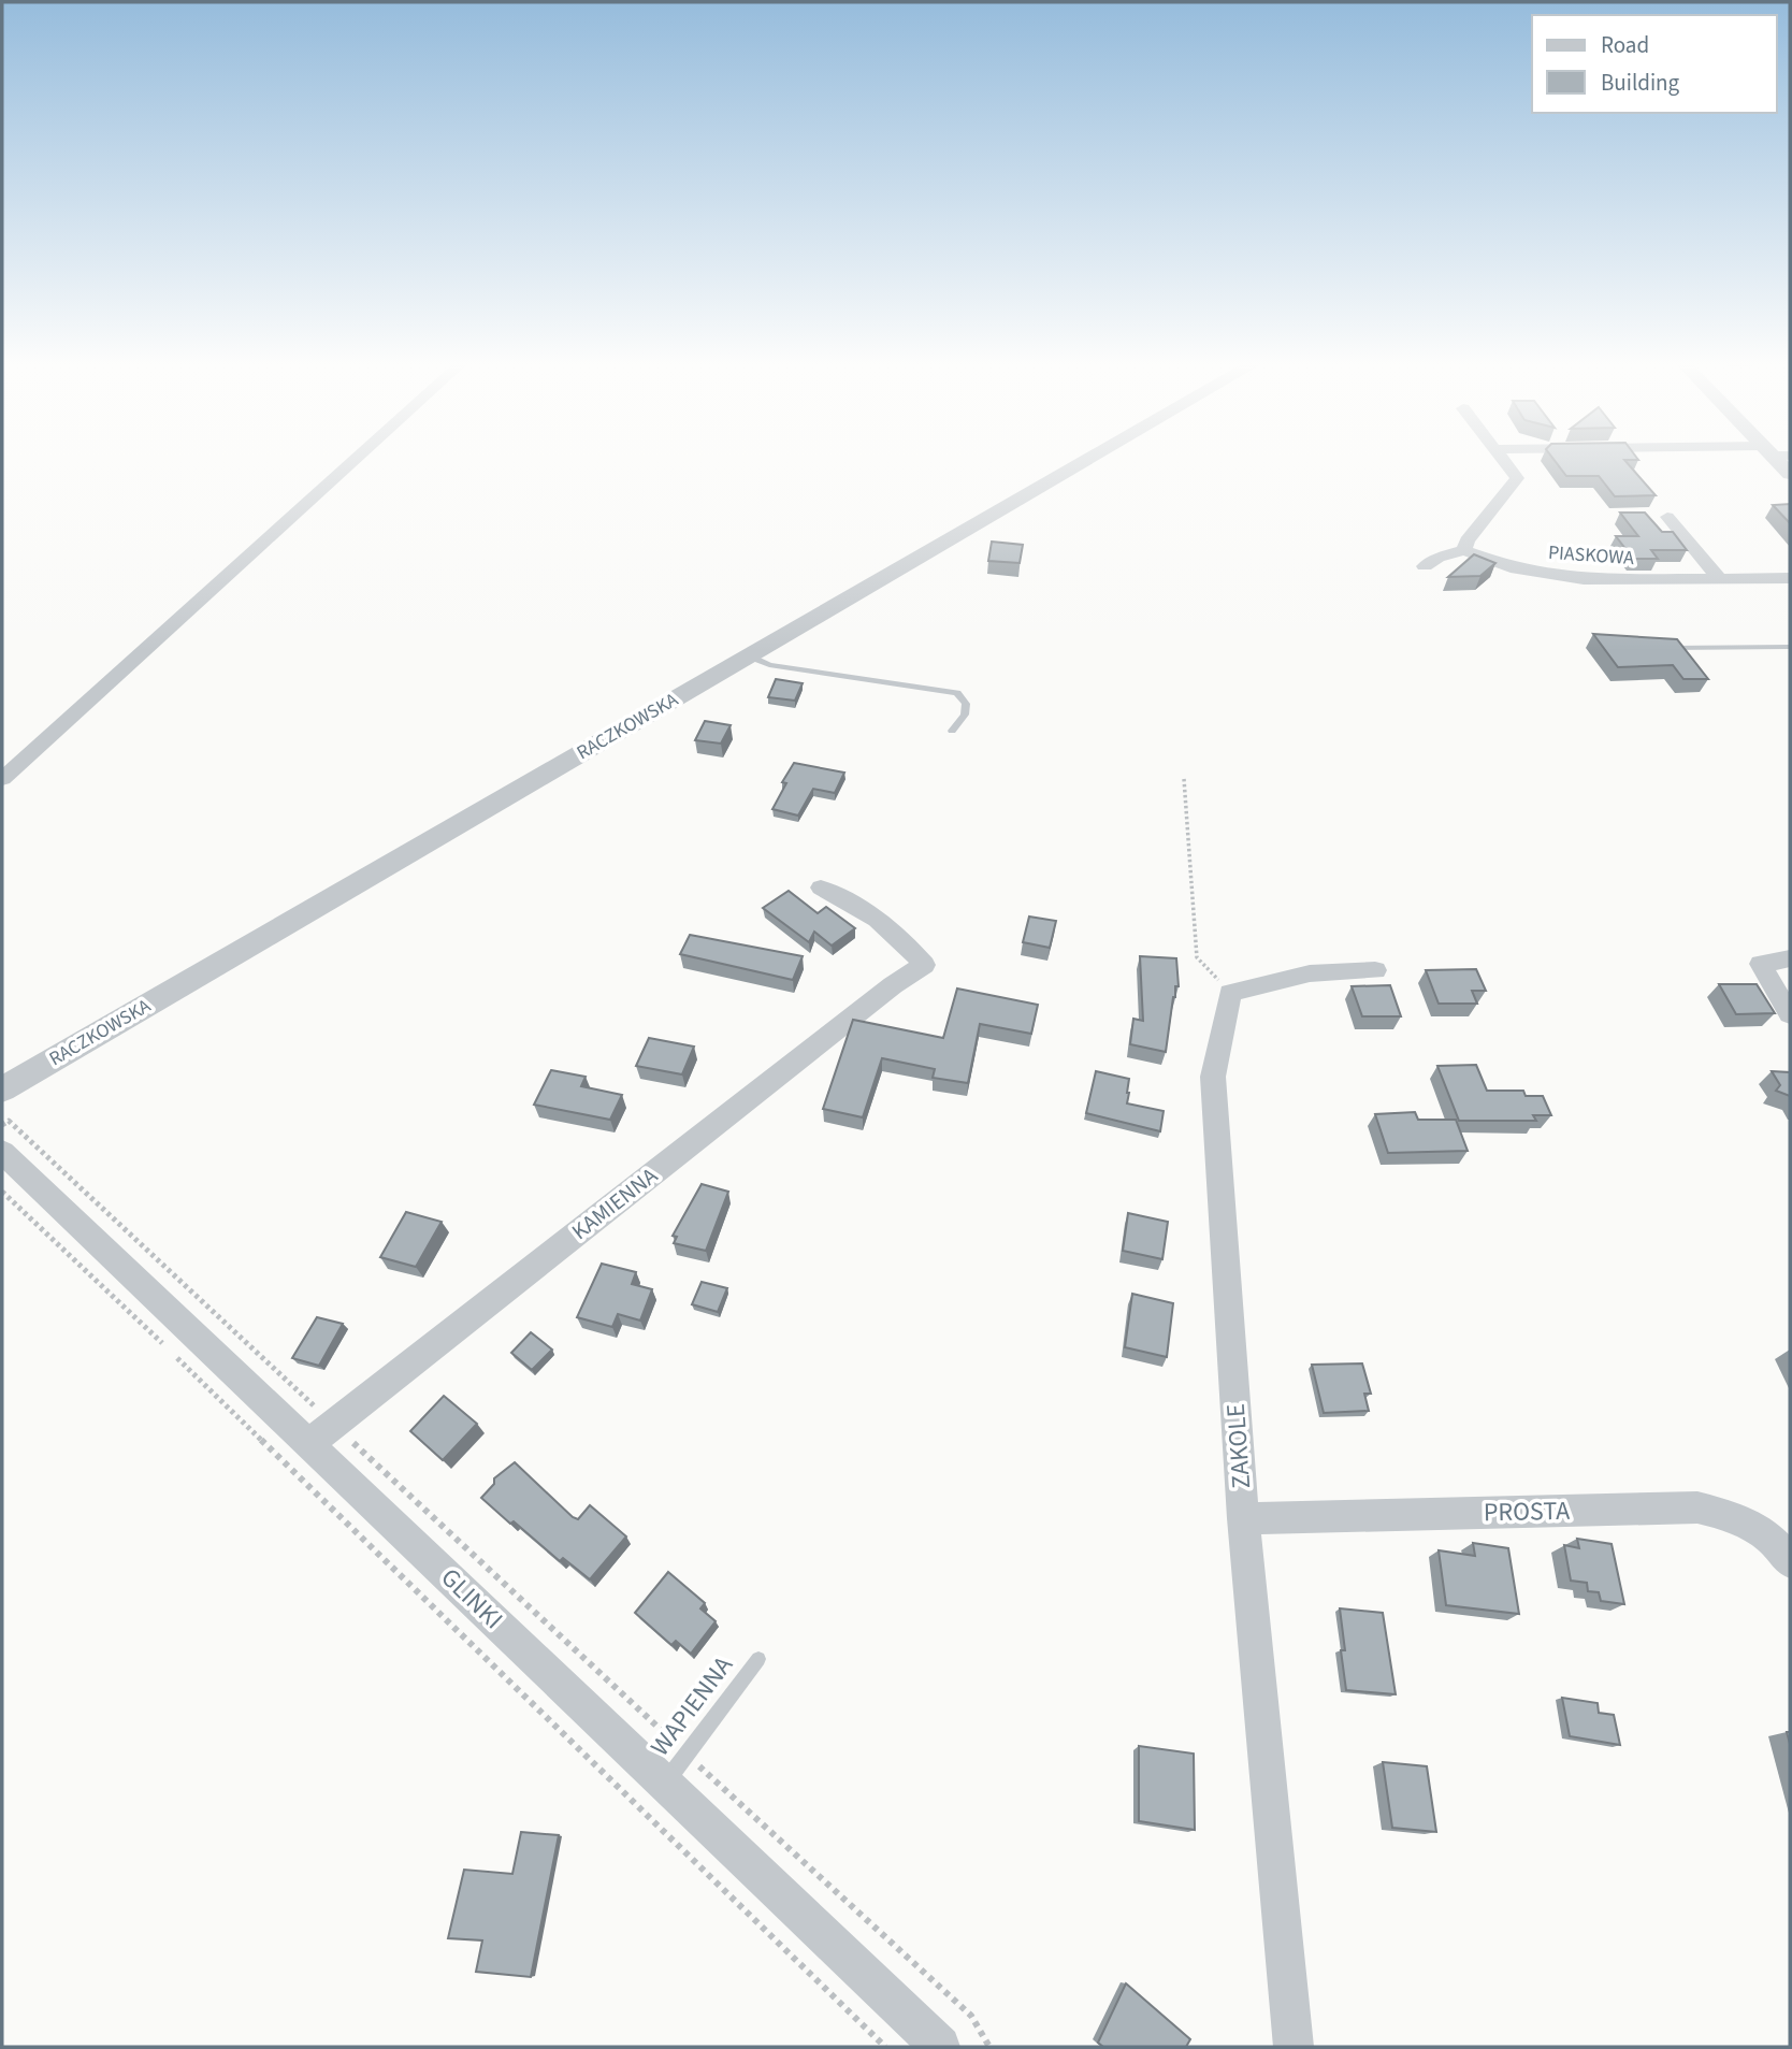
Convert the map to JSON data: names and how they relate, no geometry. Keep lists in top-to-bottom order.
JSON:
{
  "streets": {
    "street": [
      "PIASKOWA",
      "RACZKOWSKA",
      "KAMIENNA",
      "ZAKOLE",
      "PROSTA",
      "GLINKI"
    ],
    "lane": ["WAPIENNA"]
  },
  "crossings": [
    ["KAMIENNA", "GLINKI"],
    ["ZAKOLE", "PROSTA"],
    ["GLINKI", "WAPIENNA"]
  ],
  "legend": ["Road", "Building"]
}
